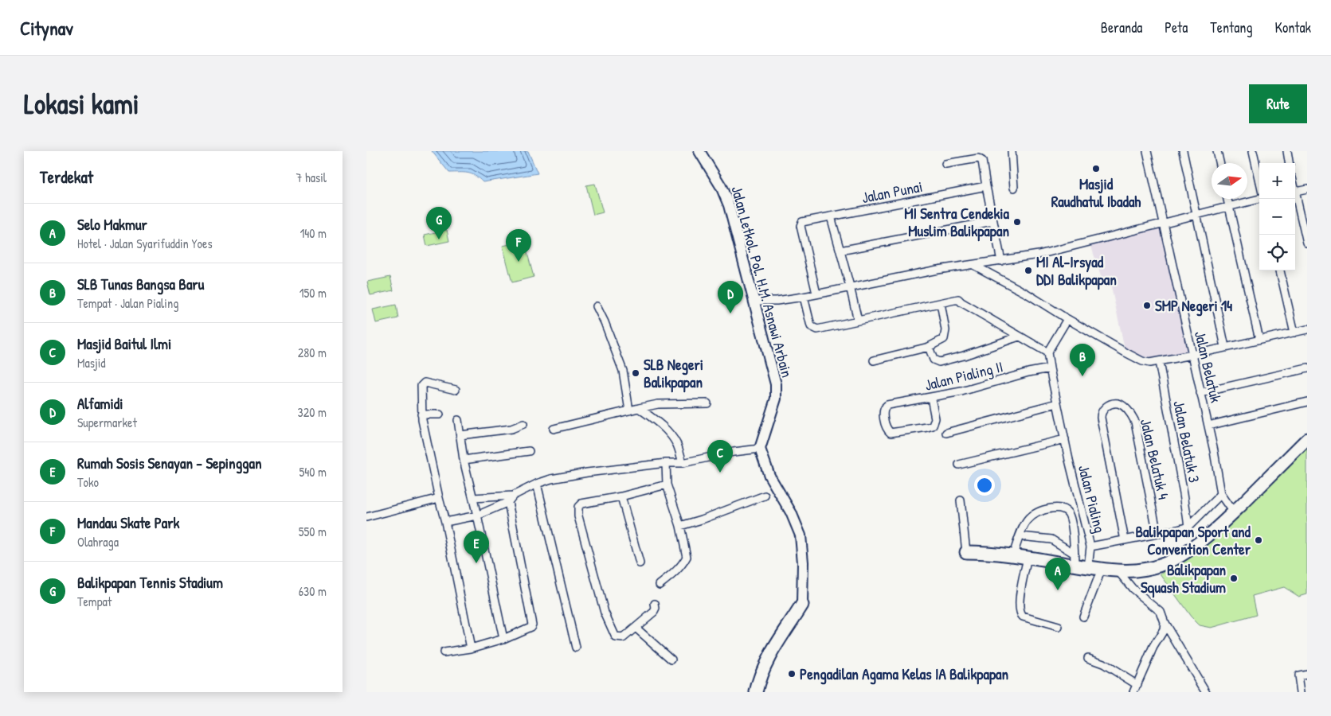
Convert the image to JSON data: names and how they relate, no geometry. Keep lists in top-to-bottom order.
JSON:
{
  "streets": {
    "street": [
      "Jalan Punai",
      "Jalan Letkol. Pol. H.M. Asnawi Arbain",
      "Jalan Belatuk",
      "Jalan Pialing II",
      "Jalan Belatuk 3",
      "Jalan Belatuk 4",
      "Jalan Pialing"
    ]
  },
  "crossings": [
    ["Jalan Belatuk", "Jalan Pialing"],
    ["Jalan Pialing II", "Jalan Pialing"],
    ["Jalan Belatuk 3", "Jalan Pialing"],
    ["Jalan Belatuk 4", "Jalan Pialing"]
  ],
  "places": [
    "Masjid Raudhatul Ibadah",
    "MI Sentra Cendekia Muslim Balikpapan",
    "MI Al-Irsyad DDI Balikpapan",
    "SMP Negeri 14",
    "SLB Negeri Balikpapan",
    "Balikpapan Sport and Convention Center",
    "Balikpapan Squash Stadium",
    "Pengadilan Agama Kelas IA Balikpapan"
  ],
  "north": "right",
  "page": {
    "header": "Citynav",
    "nav": [
      "Beranda",
      "Peta",
      "Tentang",
      "Kontak"
    ],
    "buttons": "Rute",
    "title": "Lokasi kami",
    "heading": ["Terdekat", "7 hasil"],
    "map_buttons": ["+", "−"],
    "list": [
      {
        "mark": "A",
        "name": "Selo Makmur",
        "note": "Hotel · Jalan Syarifuddin Yoes",
        "value": "140 m"
      },
      {
        "mark": "B",
        "name": "SLB Tunas Bangsa Baru",
        "note": "Tempat · Jalan Pialing",
        "value": "150 m"
      },
      {
        "mark": "C",
        "name": "Masjid Baitul Ilmi",
        "note": "Masjid",
        "value": "280 m"
      },
      {
        "mark": "D",
        "name": "Alfamidi",
        "note": "Supermarket",
        "value": "320 m"
      },
      {
        "mark": "E",
        "name": "Rumah Sosis Senayan - Sepinggan",
        "note": "Toko",
        "value": "540 m"
      },
      {
        "mark": "F",
        "name": "Mandau Skate Park",
        "note": "Olahraga",
        "value": "550 m"
      },
      {
        "mark": "G",
        "name": "Balikpapan Tennis Stadium",
        "note": "Tempat",
        "value": "630 m"
      }
    ],
    "pins": [
      "G",
      "F",
      "D",
      "B",
      "C",
      "E",
      "A"
    ]
  }
}
